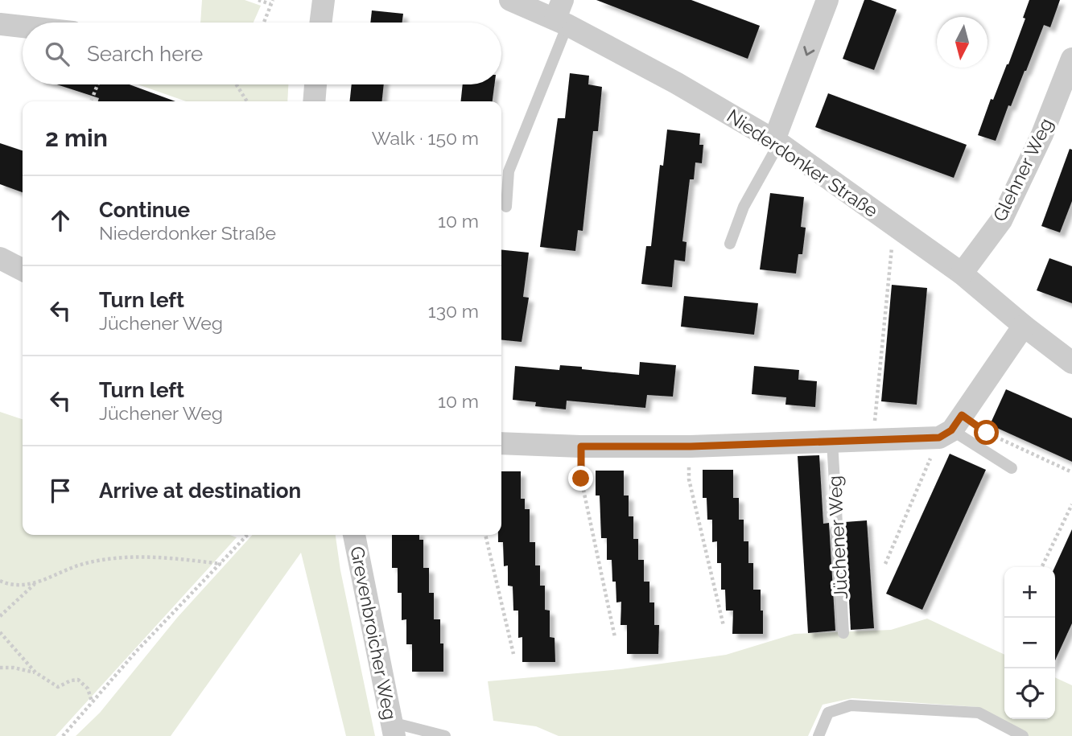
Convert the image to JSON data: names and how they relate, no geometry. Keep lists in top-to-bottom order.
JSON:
{
  "streets": {
    "street": ["Niederdonker Straße", "Glehner Weg", "Grevenbroicher Weg"],
    "lane": ["Jüchener Weg"]
  },
  "crossings": [
    ["Niederdonker Straße", "Glehner Weg"]
  ],
  "north": "bottom",
  "page": {
    "search": "Search here",
    "heading": ["2 min", "Walk · 150 m"],
    "list": [
      ["Continue", "Niederdonker Straße", "10 m"],
      ["Turn left", "Jüchener Weg", "130 m"],
      ["Turn left", "Jüchener Weg", "10 m"],
      "Arrive at destination"
    ],
    "map_buttons": ["+", "−"]
  }
}
